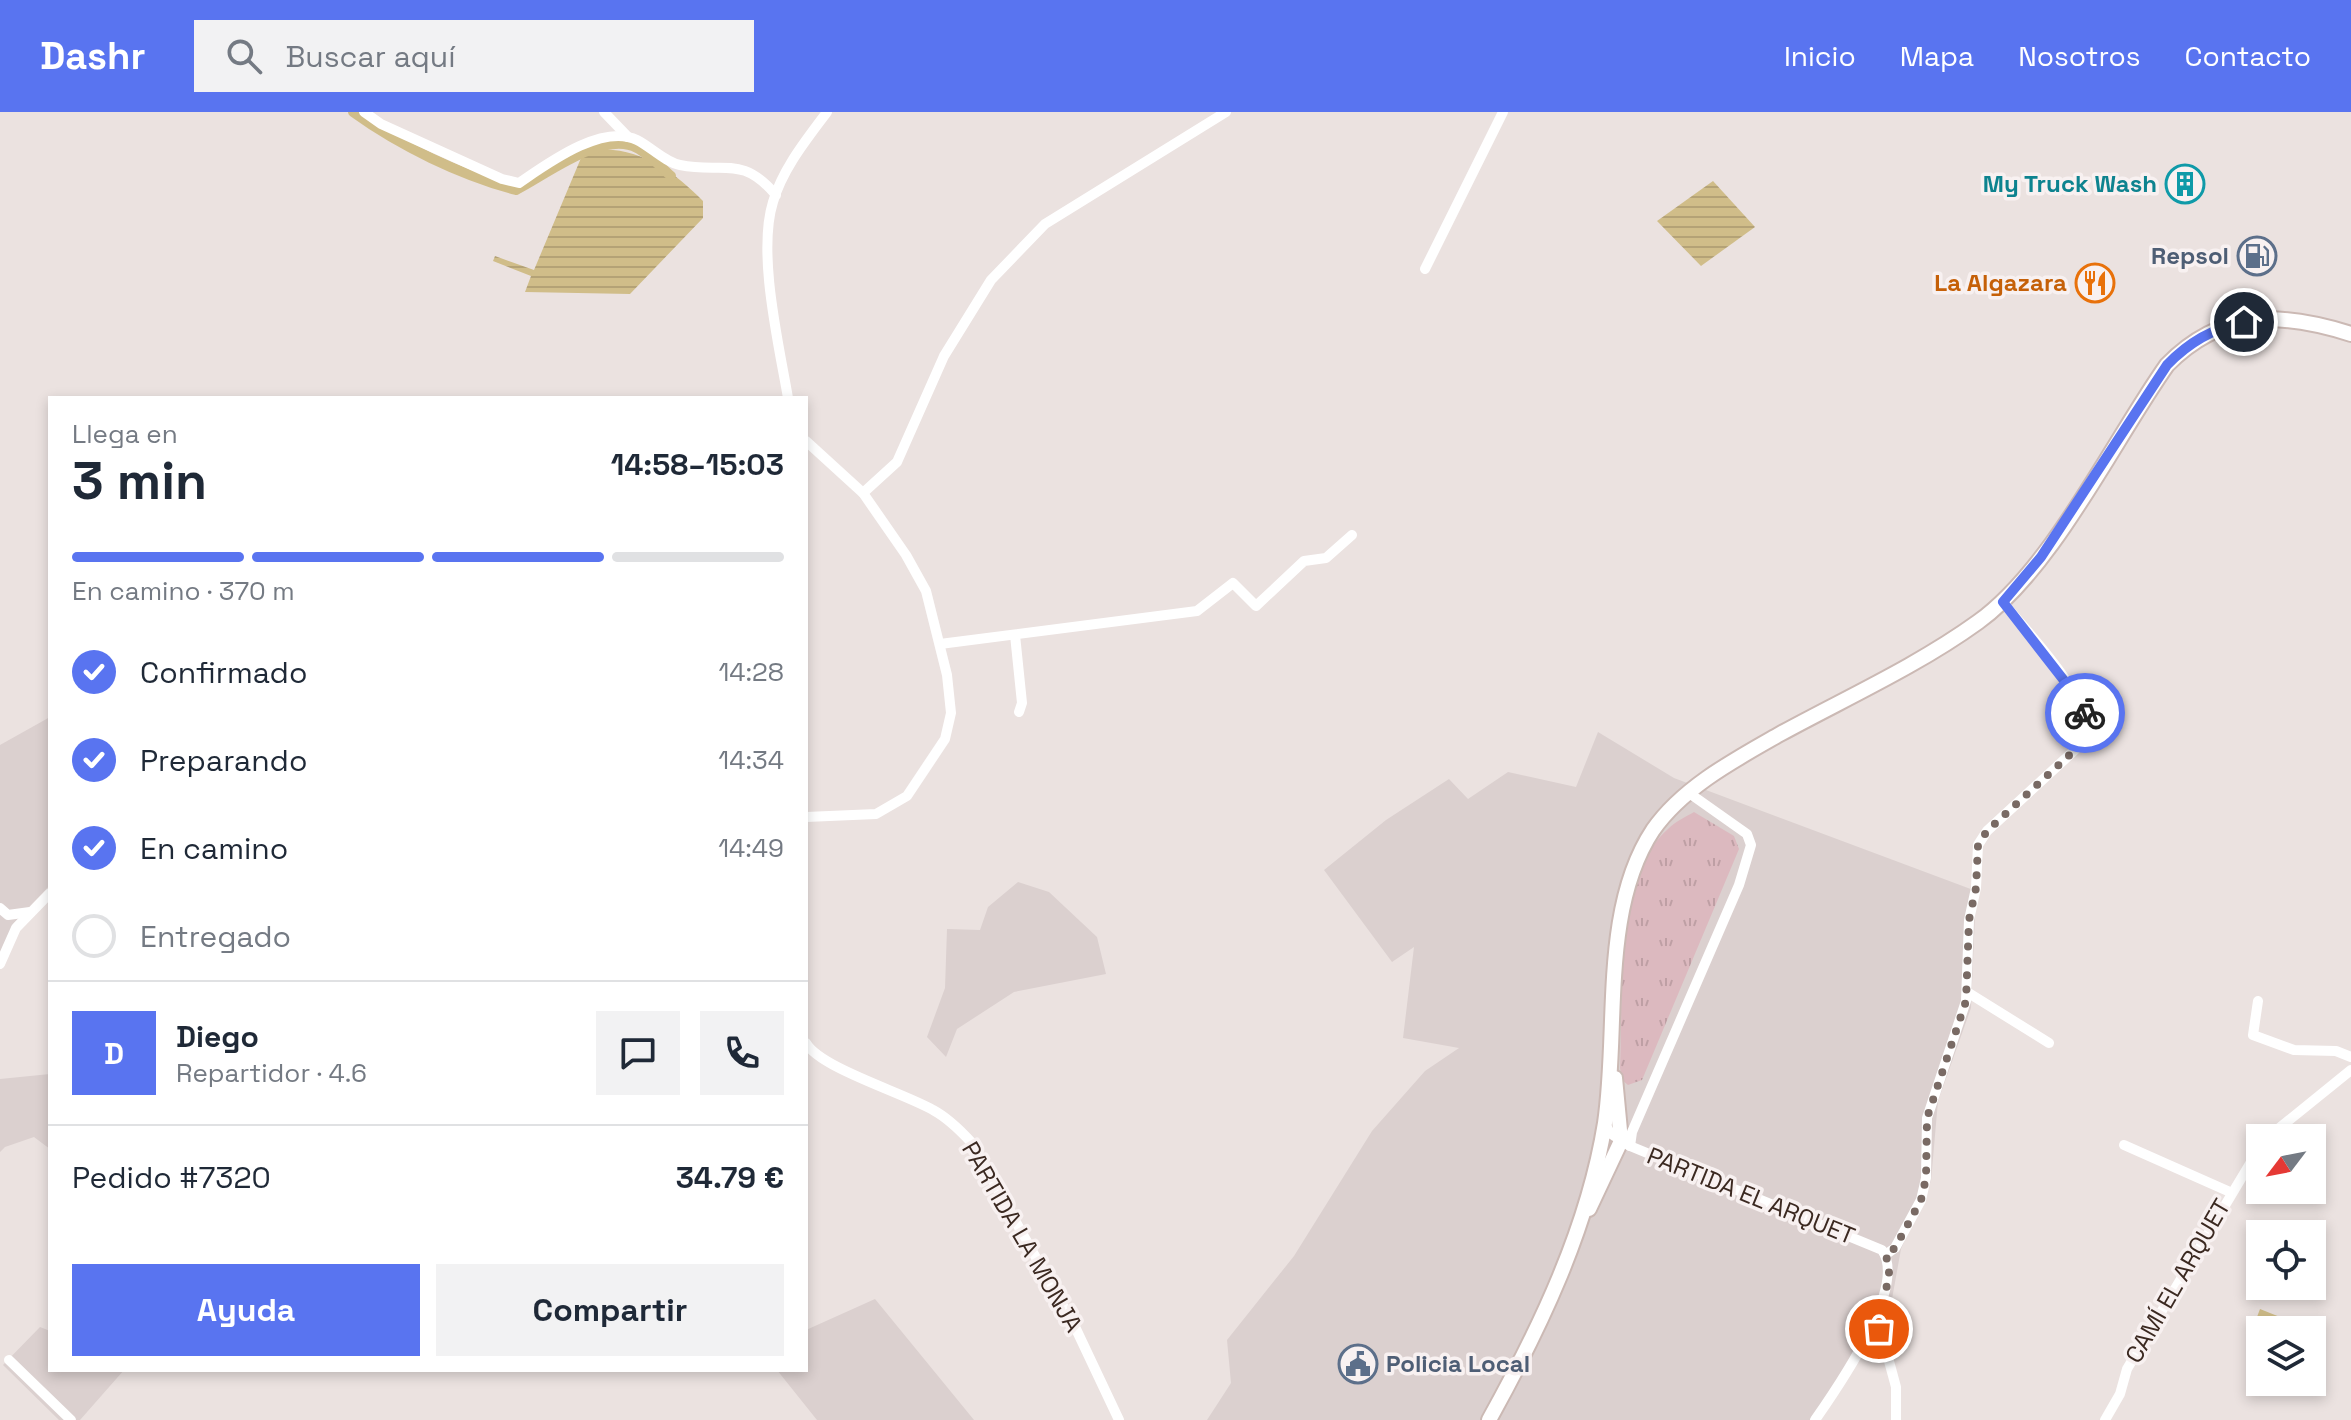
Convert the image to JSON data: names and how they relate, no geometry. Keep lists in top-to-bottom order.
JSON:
{
  "streets": {
    "street": ["PARTIDA EL ARQUET", "PARTIDA LA MONJA", "CAMÍ EL ARQUET"]
  },
  "places": {
    "building": ["My Truck Wash"],
    "fuel station": ["Repsol"],
    "restaurant": ["La Algazara"],
    "public building": ["Policia Local"]
  },
  "north": "bottom left",
  "page": {
    "header": "Dashr",
    "search": "Buscar aquí",
    "nav": [
      "Inicio",
      "Mapa",
      "Nosotros",
      "Contacto"
    ],
    "heading": ["3 min", "Llega en", "14:58–15:03"],
    "panel": [
      "Diego",
      "Repartidor · 4.6",
      "Pedido #7320",
      "34.79 €"
    ],
    "bar": "En camino · 370 m",
    "list": [
      ["Confirmado", "14:28"],
      ["Preparando", "14:34"],
      ["En camino", "14:49"],
      "Entregado"
    ],
    "round": "D",
    "buttons": ["Ayuda", "Compartir"]
  }
}
